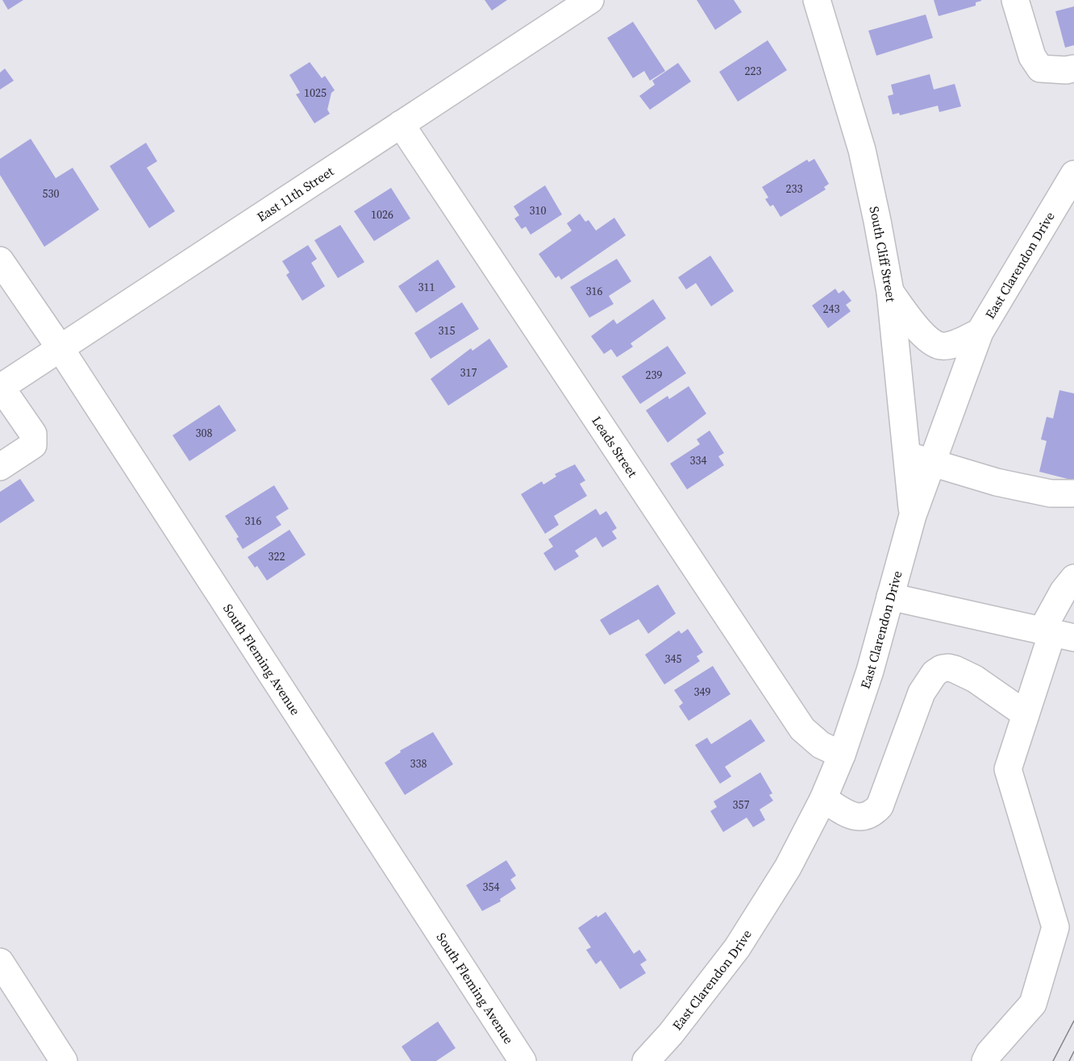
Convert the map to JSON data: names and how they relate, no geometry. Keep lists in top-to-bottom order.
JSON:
{
  "streets": {
    "street": [
      "East 11th Street",
      "South Cliff Street",
      "East Clarendon Drive",
      "Leads Street",
      "South Fleming Avenue"
    ]
  },
  "crossings": [
    ["East 11th Street", "Leads Street"],
    ["East 11th Street", "South Fleming Avenue"],
    ["South Cliff Street", "East Clarendon Drive"],
    ["East Clarendon Drive", "Leads Street"]
  ],
  "house_numbers": [
    "223",
    "1025",
    "233",
    "530",
    "310",
    "1026",
    "311",
    "316",
    "243",
    "315",
    "317",
    "239",
    "308",
    "334",
    "316",
    "322",
    "345",
    "349",
    "338",
    "357",
    "354"
  ]
}
